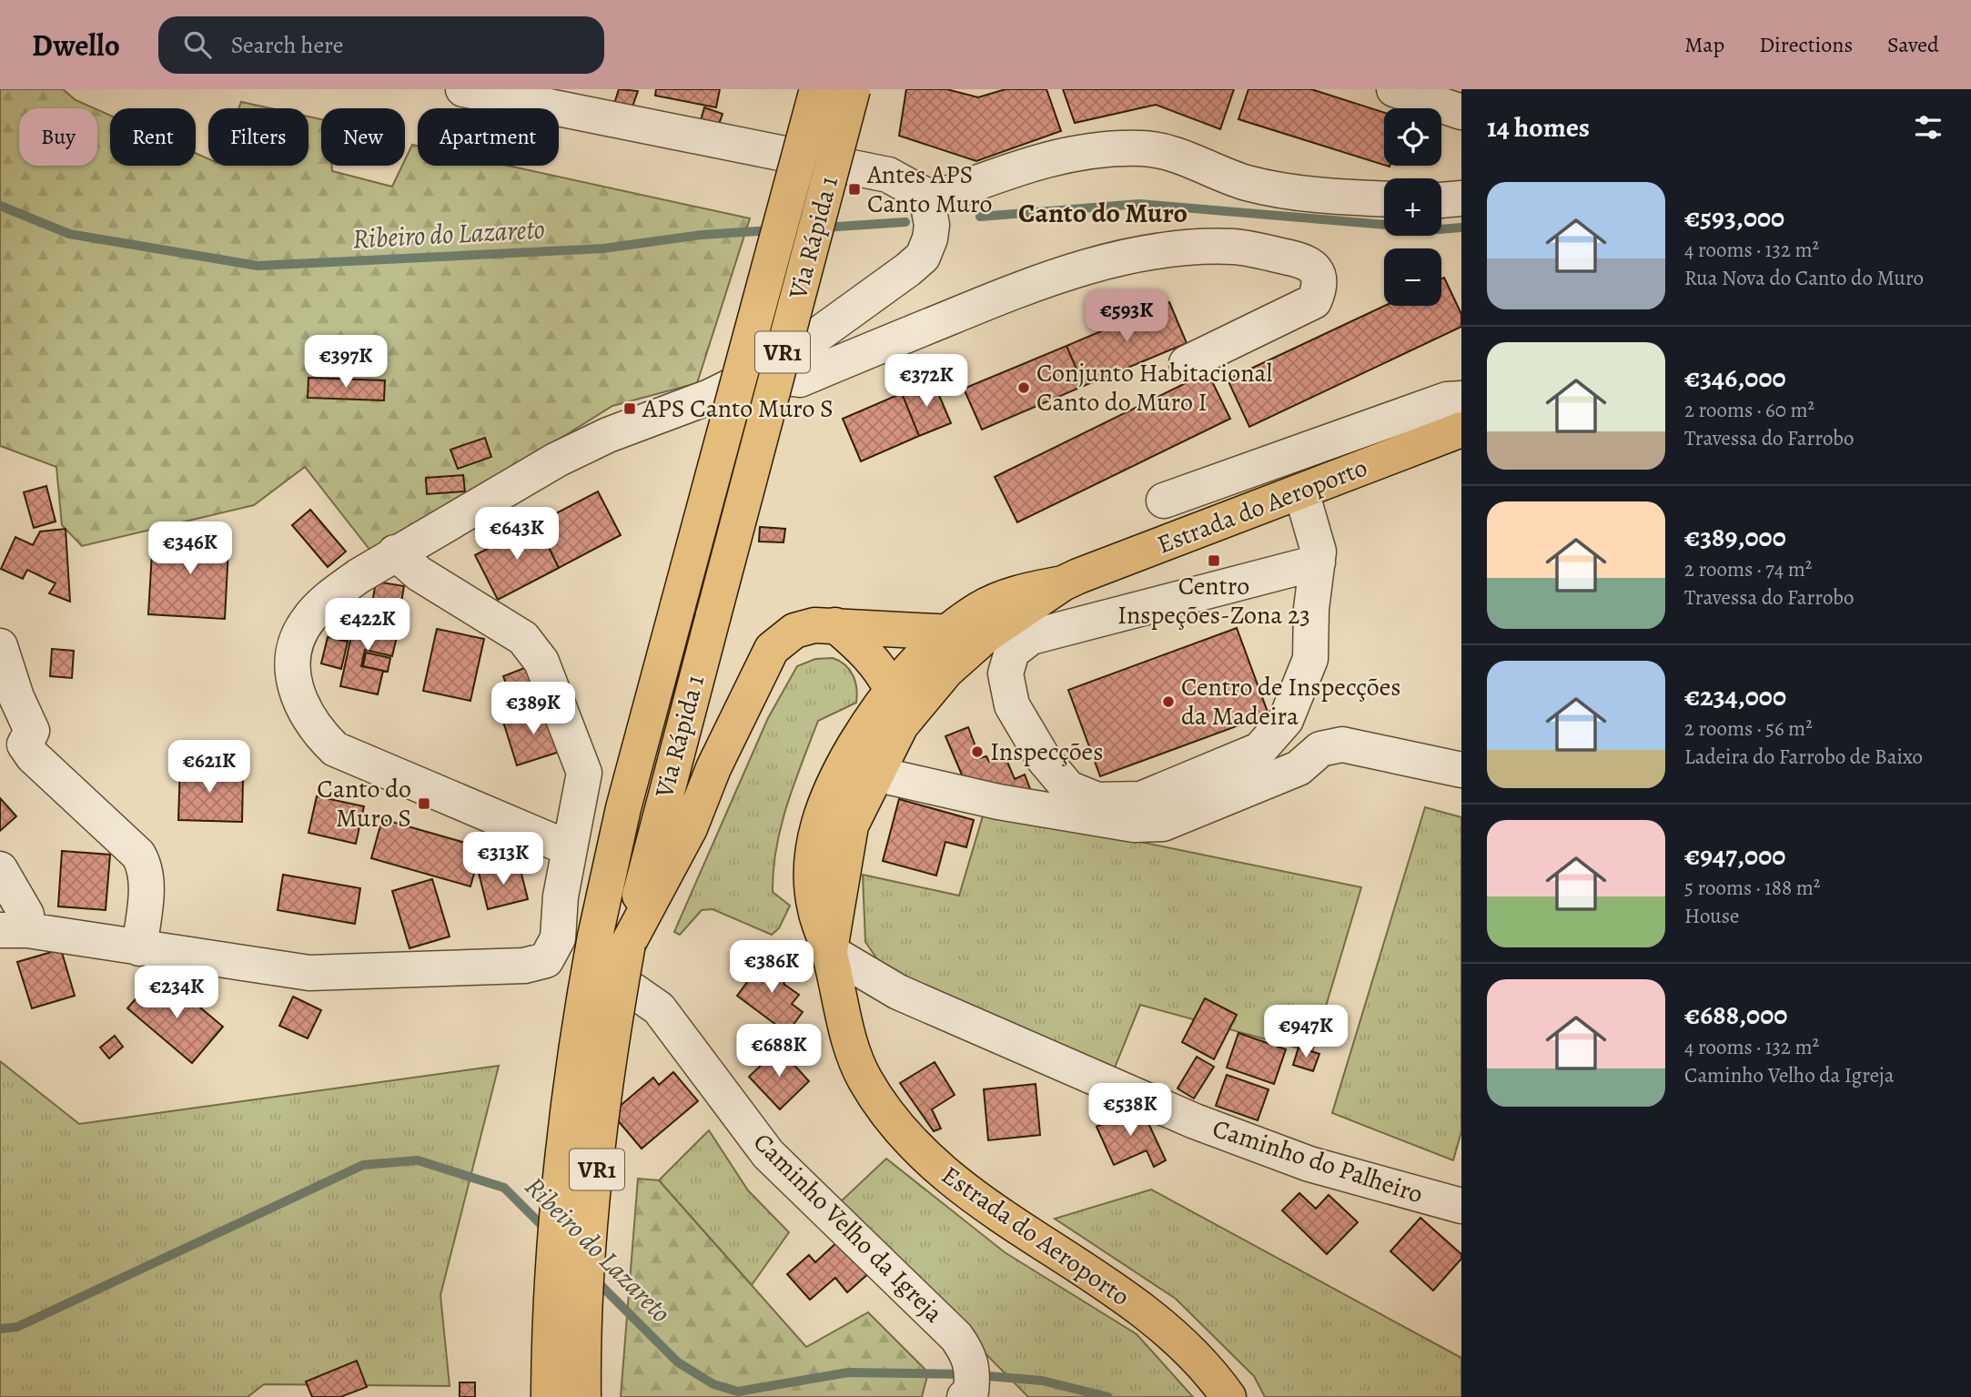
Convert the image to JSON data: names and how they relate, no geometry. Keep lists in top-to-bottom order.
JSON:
{
  "streets": {
    "main road": ["Via Rápida 1", "VR1", "Estrada do Aeroporto"],
    "street": ["Caminho do Palheiro", "Caminho Velho da Igreja"]
  },
  "crossings": [
    ["Estrada do Aeroporto", "Caminho do Palheiro"]
  ],
  "districts": ["Canto do Muro"],
  "water": ["Ribeiro do Lazareto"],
  "places": {
    "transit": [
      "Antes APS Canto Muro",
      "APS Canto Muro S",
      "Centro Inspeções-Zona 23",
      "Canto do Muro S"
    ],
    "other": ["Conjunto Habitacional Canto do Muro I", "Centro de Inspecções da Madeira", "Inspecções"]
  },
  "page": {
    "header": "Dwello",
    "search": "Search here",
    "nav": ["Map", "Directions", "Saved"],
    "heading": "14 homes",
    "map_buttons": ["+", "−"],
    "chip": [
      "Buy",
      "Rent",
      "Filters",
      "New",
      "Apartment"
    ],
    "list": [
      {
        "name": "€593,000",
        "note": "4 rooms · 132 m² · Rua Nova do Canto do Muro"
      },
      {
        "name": "€346,000",
        "note": "2 rooms · 60 m² · Travessa do Farrobo"
      },
      {
        "name": "€389,000",
        "note": "2 rooms · 74 m² · Travessa do Farrobo"
      },
      {
        "name": "€234,000",
        "note": "2 rooms · 56 m² · Ladeira do Farrobo de Baixo"
      },
      {
        "name": "€947,000",
        "note": "5 rooms · 188 m² · House"
      },
      {
        "name": "€688,000",
        "note": "4 rooms · 132 m² · Caminho Velho da Igreja"
      }
    ],
    "price": [
      "€593K",
      "€397K",
      "€372K",
      "€643K",
      "€346K",
      "€422K",
      "€389K",
      "€621K",
      "€313K",
      "€386K",
      "€234K",
      "€947K",
      "€688K",
      "€538K"
    ]
  }
}
